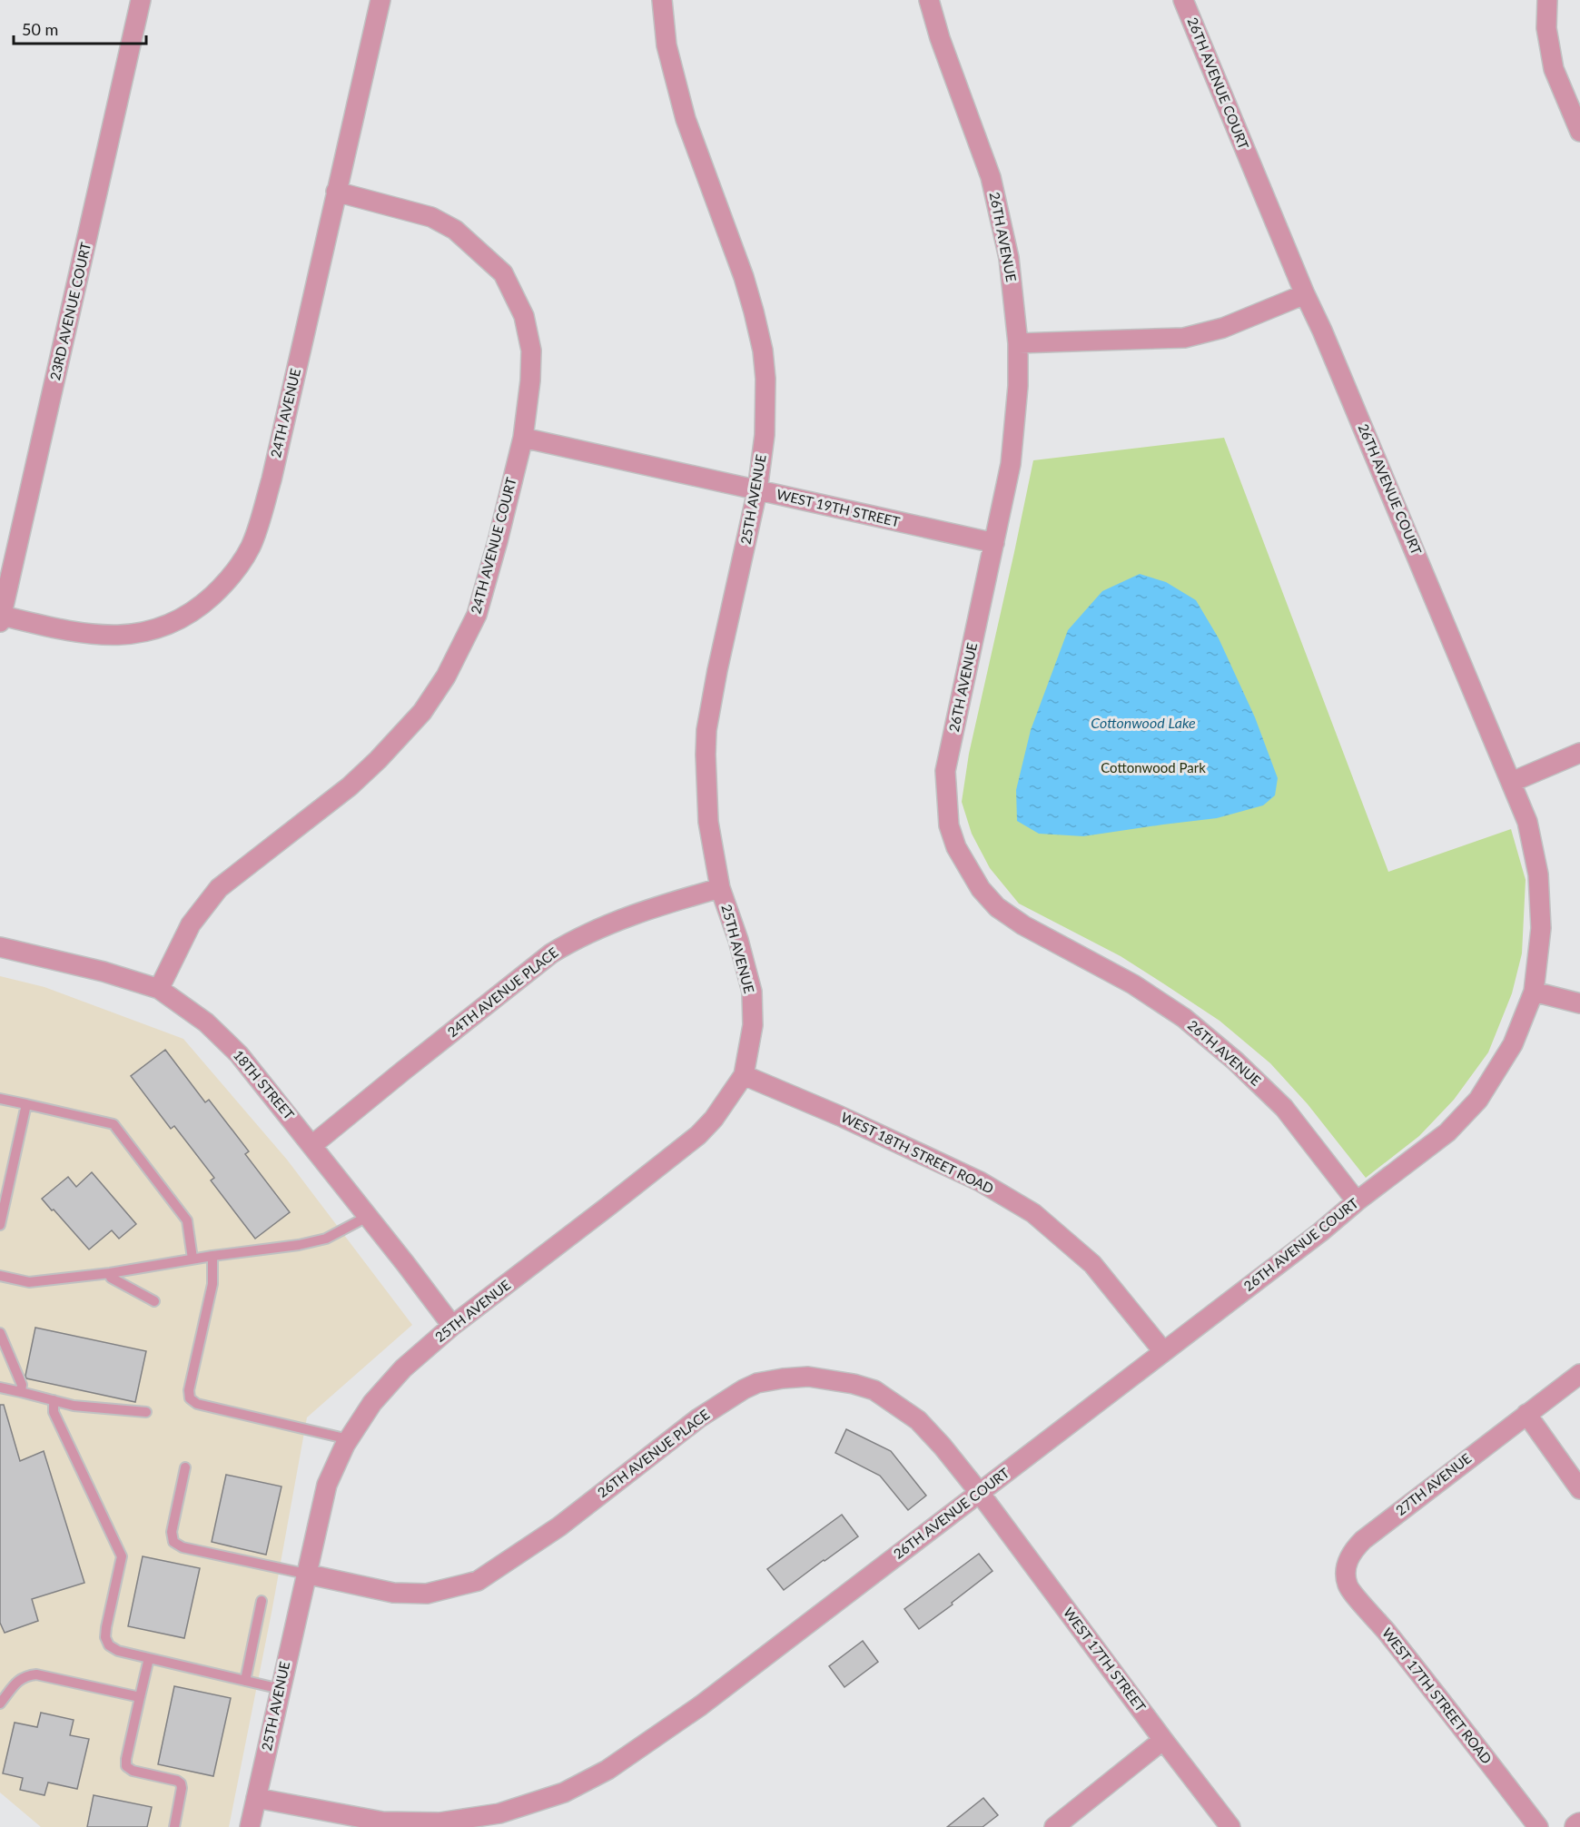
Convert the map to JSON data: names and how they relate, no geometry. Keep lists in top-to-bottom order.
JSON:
{
  "streets": {
    "street": [
      "26TH AVENUE COURT",
      "26TH AVENUE",
      "23RD AVENUE COURT",
      "24TH AVENUE",
      "25TH AVENUE",
      "WEST 19TH STREET",
      "24TH AVENUE COURT",
      "24TH AVENUE PLACE",
      "18TH STREET",
      "WEST 18TH STREET ROAD",
      "26TH AVENUE PLACE",
      "27TH AVENUE",
      "WEST 17TH STREET",
      "WEST 17TH STREET ROAD"
    ]
  },
  "crossings": [
    ["26TH AVENUE COURT", "26TH AVENUE"],
    ["26TH AVENUE COURT", "25TH AVENUE"],
    ["26TH AVENUE COURT", "WEST 18TH STREET ROAD"],
    ["26TH AVENUE COURT", "26TH AVENUE PLACE"],
    ["26TH AVENUE COURT", "WEST 17TH STREET"],
    ["26TH AVENUE", "WEST 19TH STREET"],
    ["23RD AVENUE COURT", "24TH AVENUE"],
    ["24TH AVENUE", "24TH AVENUE COURT"],
    ["25TH AVENUE", "WEST 19TH STREET"],
    ["25TH AVENUE", "24TH AVENUE PLACE"],
    ["25TH AVENUE", "18TH STREET"],
    ["25TH AVENUE", "WEST 18TH STREET ROAD"],
    ["25TH AVENUE", "26TH AVENUE PLACE"],
    ["WEST 19TH STREET", "24TH AVENUE COURT"],
    ["24TH AVENUE COURT", "18TH STREET"],
    ["24TH AVENUE PLACE", "18TH STREET"],
    ["26TH AVENUE PLACE", "WEST 17TH STREET"],
    ["27TH AVENUE", "WEST 17TH STREET ROAD"]
  ],
  "water": ["Cottonwood Lake"],
  "parks": ["Cottonwood Park"],
  "scale_bar": "50 m"
}
